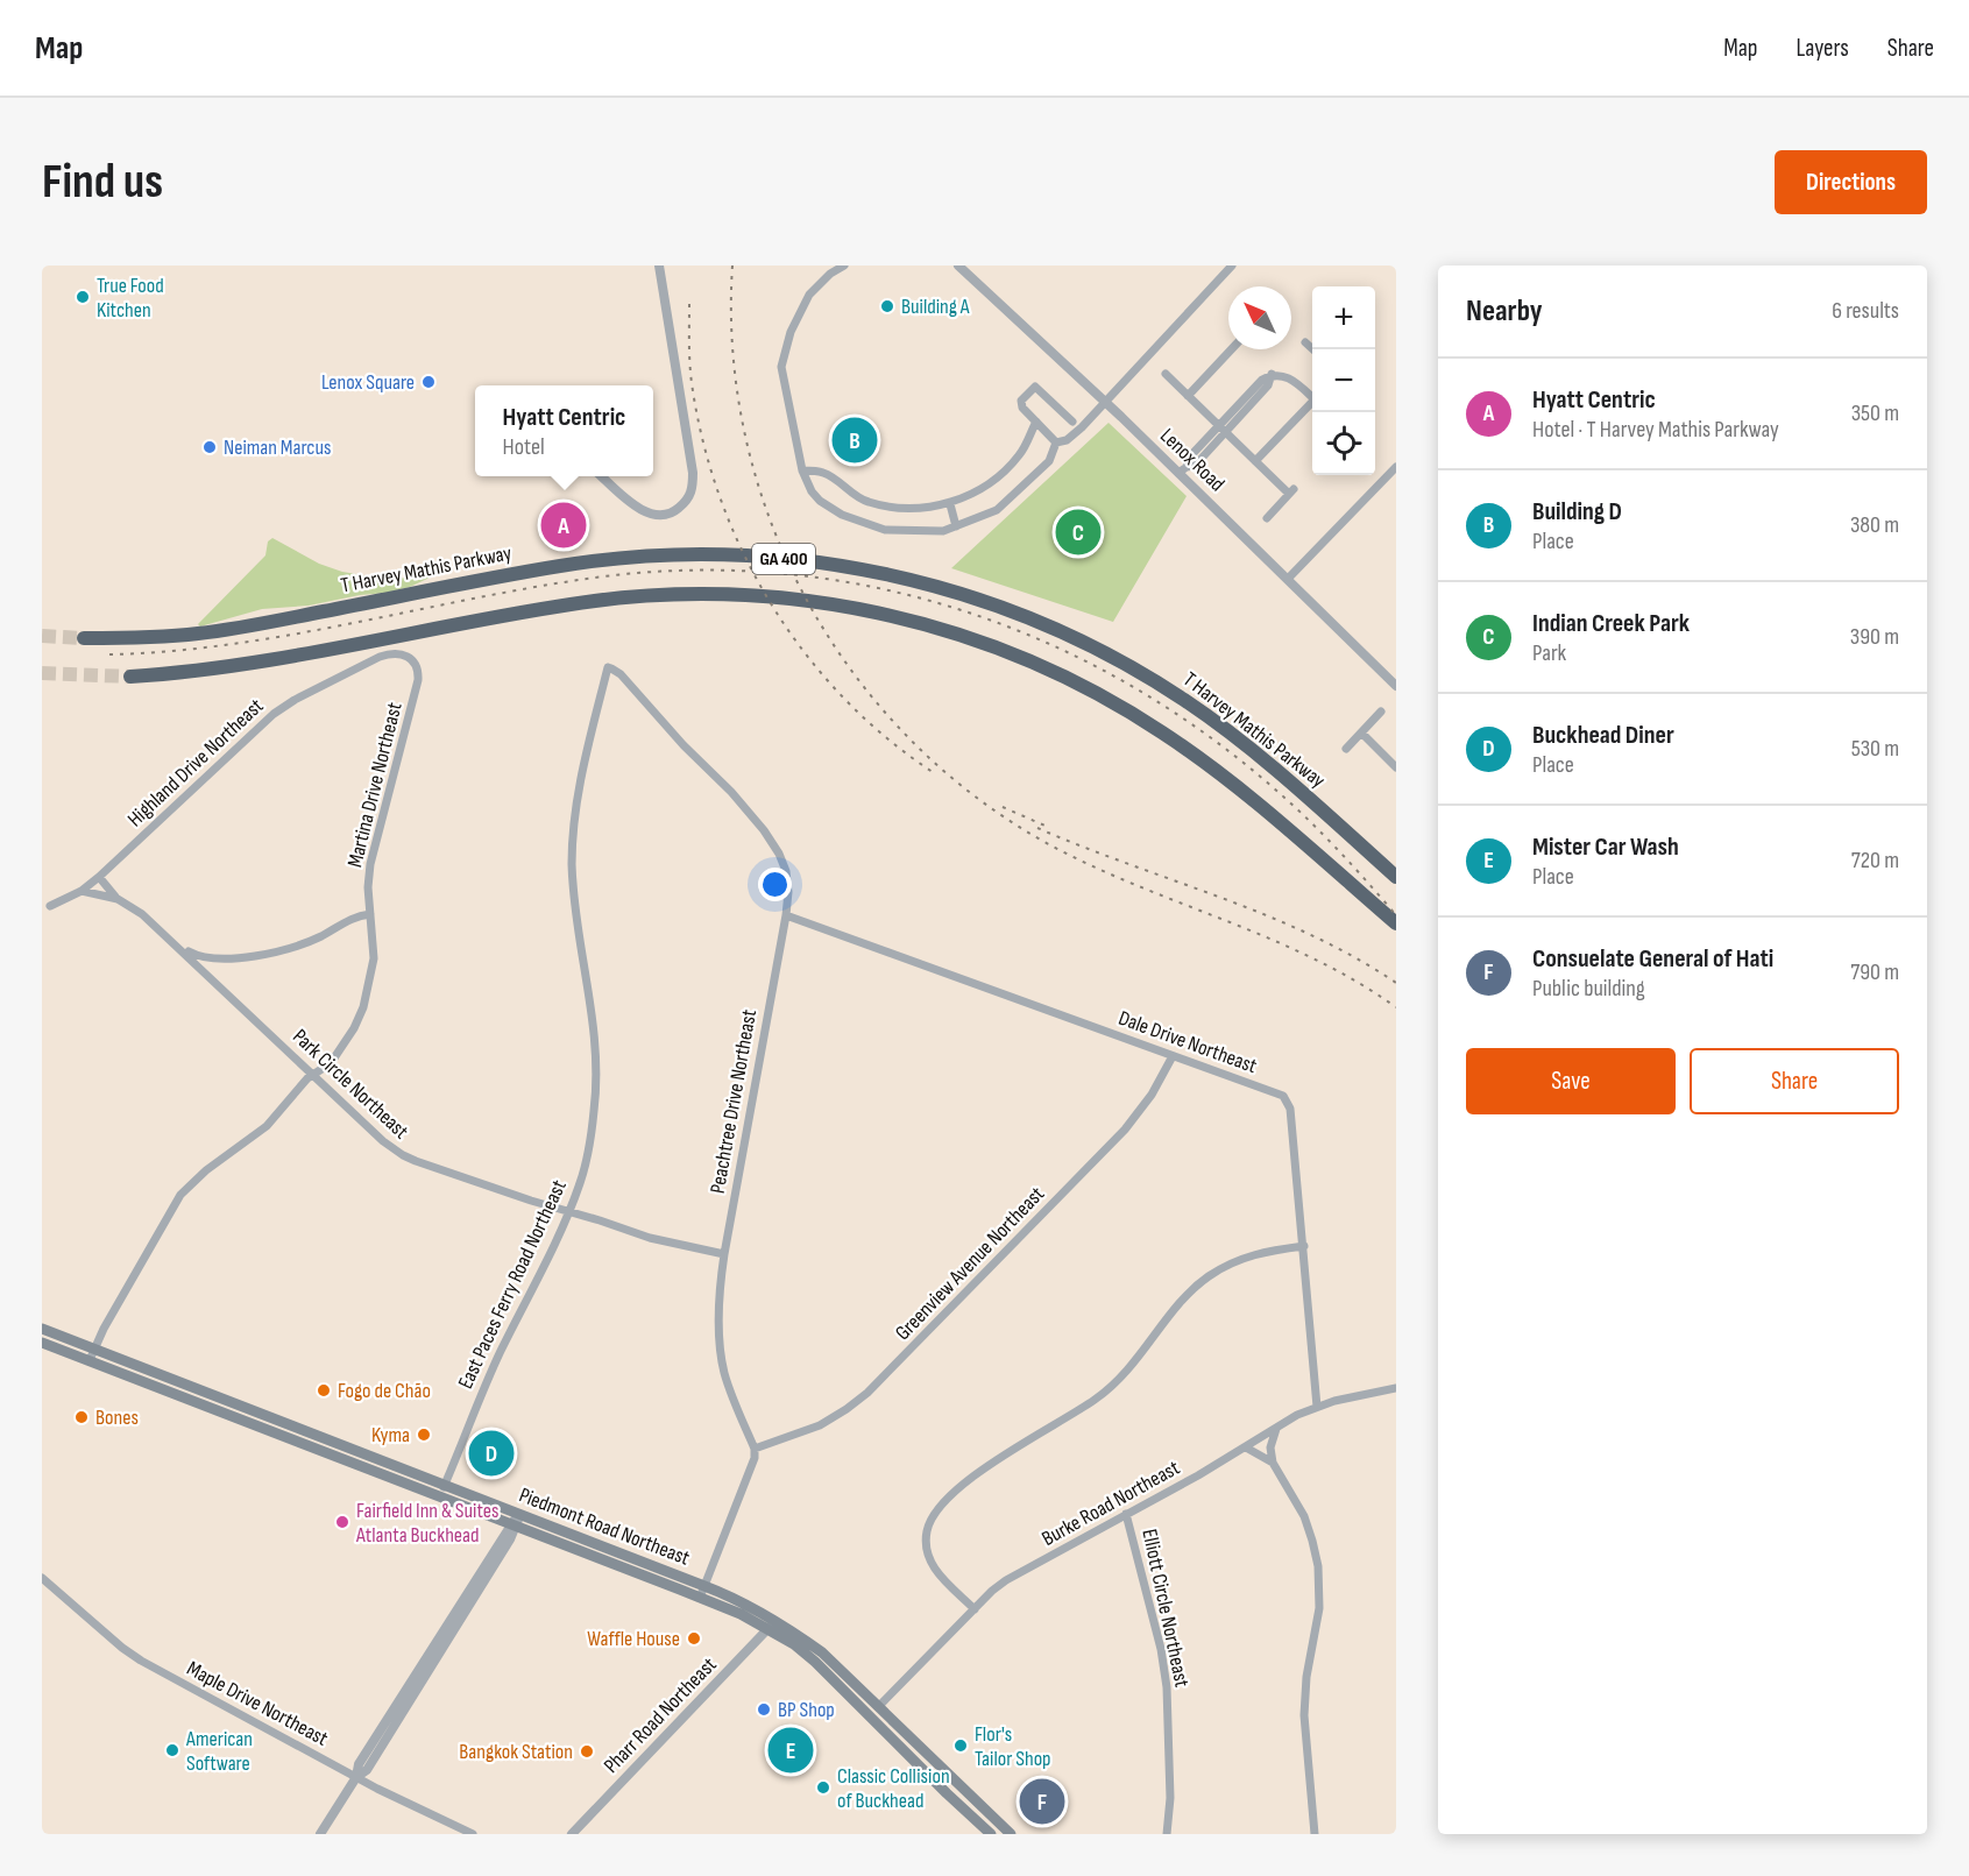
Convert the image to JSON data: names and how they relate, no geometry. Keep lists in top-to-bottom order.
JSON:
{
  "streets": {
    "highway": ["GA 400", "T Harvey Mathis Parkway"],
    "main road": ["Piedmont Road Northeast"],
    "street": [
      "Lenox Road",
      "Highland Drive Northeast",
      "Martina Drive Northeast",
      "Dale Drive Northeast",
      "Park Circle Northeast",
      "Peachtree Drive Northeast",
      "Greenview Avenue Northeast",
      "East Paces Ferry Road Northeast",
      "Burke Road Northeast",
      "Elliott Circle Northeast",
      "Maple Drive Northeast",
      "Pharr Road Northeast"
    ]
  },
  "crossings": [
    ["Highland Drive Northeast", "Martina Drive Northeast"],
    ["Highland Drive Northeast", "Park Circle Northeast"],
    ["Martina Drive Northeast", "Park Circle Northeast"],
    ["Martina Drive Northeast", "Piedmont Road Northeast"],
    ["Dale Drive Northeast", "Peachtree Drive Northeast"],
    ["Dale Drive Northeast", "Greenview Avenue Northeast"],
    ["Dale Drive Northeast", "Burke Road Northeast"],
    ["Park Circle Northeast", "Peachtree Drive Northeast"],
    ["Park Circle Northeast", "East Paces Ferry Road Northeast"],
    ["Peachtree Drive Northeast", "Greenview Avenue Northeast"],
    ["Peachtree Drive Northeast", "East Paces Ferry Road Northeast"],
    ["East Paces Ferry Road Northeast", "Piedmont Road Northeast"],
    ["Burke Road Northeast", "Piedmont Road Northeast"],
    ["Burke Road Northeast", "Elliott Circle Northeast"],
    ["Piedmont Road Northeast", "Pharr Road Northeast"]
  ],
  "places": [
    "True Food Kitchen",
    "Building A",
    "Lenox Square",
    "Neiman Marcus",
    "Fogo de Chão",
    "Bones",
    "Kyma",
    "Fairfield Inn & Suites Atlanta Buckhead",
    "Waffle House",
    "BP Shop",
    "Flor's Tailor Shop",
    "American Software",
    "Bangkok Station",
    "Classic Collision of Buckhead"
  ],
  "north": "top left",
  "page": {
    "header": "Map",
    "nav": ["Map", "Layers", "Share"],
    "buttons": [
      "Directions",
      ["Save", "Share"]
    ],
    "title": "Find us",
    "heading": ["Nearby", "6 results"],
    "map_buttons": ["+", "−"],
    "list": [
      {
        "mark": "A",
        "name": "Hyatt Centric",
        "note": "Hotel · T Harvey Mathis Parkway",
        "value": "350 m"
      },
      {
        "mark": "B",
        "name": "Building D",
        "note": "Place",
        "value": "380 m"
      },
      {
        "mark": "C",
        "name": "Indian Creek Park",
        "note": "Park",
        "value": "390 m"
      },
      {
        "mark": "D",
        "name": "Buckhead Diner",
        "note": "Place",
        "value": "530 m"
      },
      {
        "mark": "E",
        "name": "Mister Car Wash",
        "note": "Place",
        "value": "720 m"
      },
      {
        "mark": "F",
        "name": "Consuelate General of Hati",
        "note": "Public building",
        "value": "790 m"
      }
    ],
    "popup": ["Hyatt Centric", "Hotel"],
    "pins": [
      "B",
      "A",
      "C",
      "D",
      "E",
      "F"
    ]
  }
}
